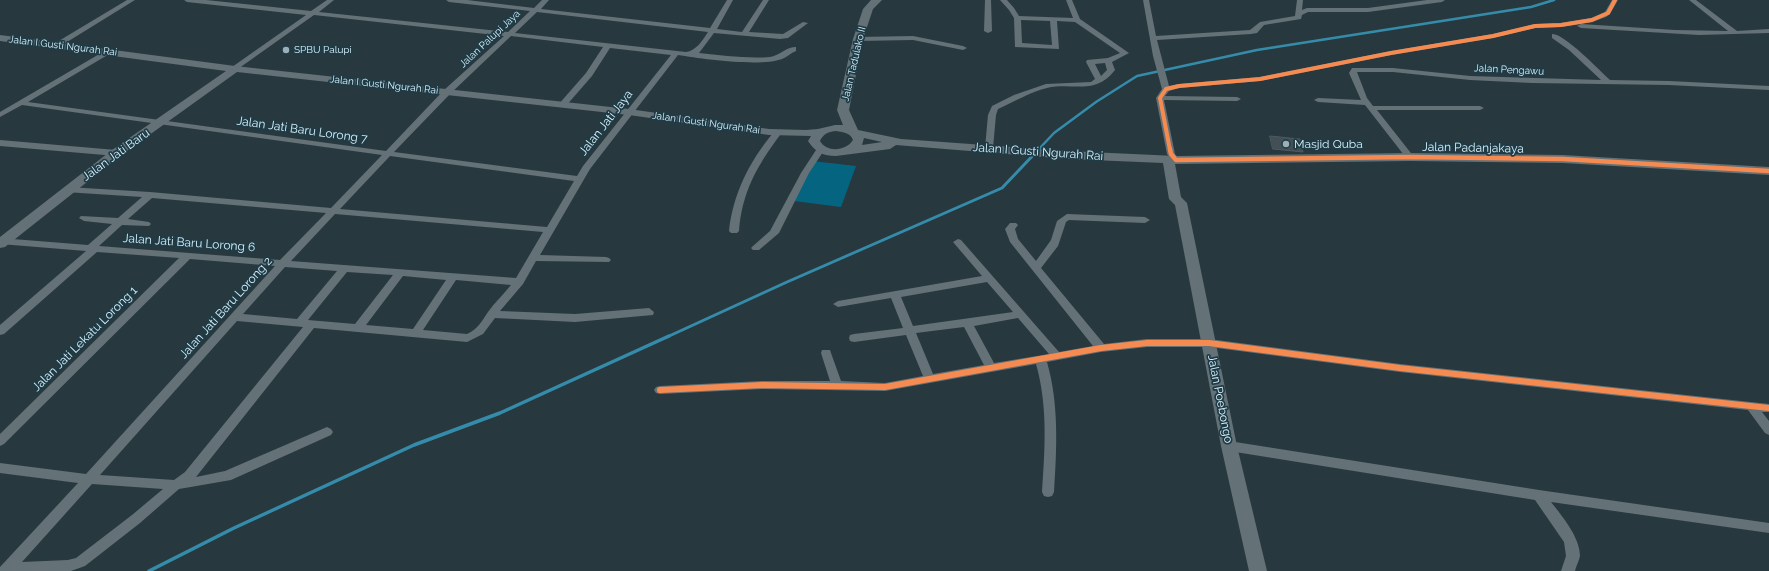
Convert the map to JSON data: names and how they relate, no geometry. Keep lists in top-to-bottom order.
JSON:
{
  "streets": {
    "main road": [
      "Jalan I Gusti Ngurah Rai",
      "Jalan Tadulako II",
      "Jalan Padanjakaya",
      "Jalan Jati Baru",
      "Jalan Poebongo"
    ],
    "street": [
      "Jalan Palupi Jaya",
      "Jalan Pengawu",
      "Jalan Jati Jaya",
      "Jalan Jati Baru Lorong 7",
      "Jalan Jati Baru Lorong 6",
      "Jalan Jati Baru Lorong 2",
      "Jalan Jati Lekatu Lorong 1"
    ]
  },
  "crossings": [
    ["Jalan Palupi Jaya", "Jalan I Gusti Ngurah Rai"],
    ["Jalan Palupi Jaya", "Jalan Jati Baru Lorong 2"],
    ["Jalan I Gusti Ngurah Rai", "Jalan Tadulako II"],
    ["Jalan I Gusti Ngurah Rai", "Jalan Jati Jaya"],
    ["Jalan I Gusti Ngurah Rai", "Jalan Padanjakaya"],
    ["Jalan I Gusti Ngurah Rai", "Jalan Jati Baru"],
    ["Jalan I Gusti Ngurah Rai", "Jalan Jati Baru Lorong 2"],
    ["Jalan I Gusti Ngurah Rai", "Jalan Poebongo"],
    ["Jalan Jati Jaya", "Jalan Jati Baru Lorong 7"],
    ["Jalan Jati Jaya", "Jalan Jati Baru Lorong 6"],
    ["Jalan Jati Jaya", "Jalan Jati Baru Lorong 2"],
    ["Jalan Jati Baru Lorong 7", "Jalan Jati Baru"],
    ["Jalan Jati Baru Lorong 7", "Jalan Jati Baru Lorong 2"],
    ["Jalan Padanjakaya", "Jalan Poebongo"],
    ["Jalan Jati Baru", "Jalan Jati Baru Lorong 6"],
    ["Jalan Jati Baru Lorong 6", "Jalan Jati Baru Lorong 2"],
    ["Jalan Jati Baru Lorong 6", "Jalan Jati Lekatu Lorong 1"]
  ],
  "places": ["SPBU Palupi", "Masjid Quba"]
}
